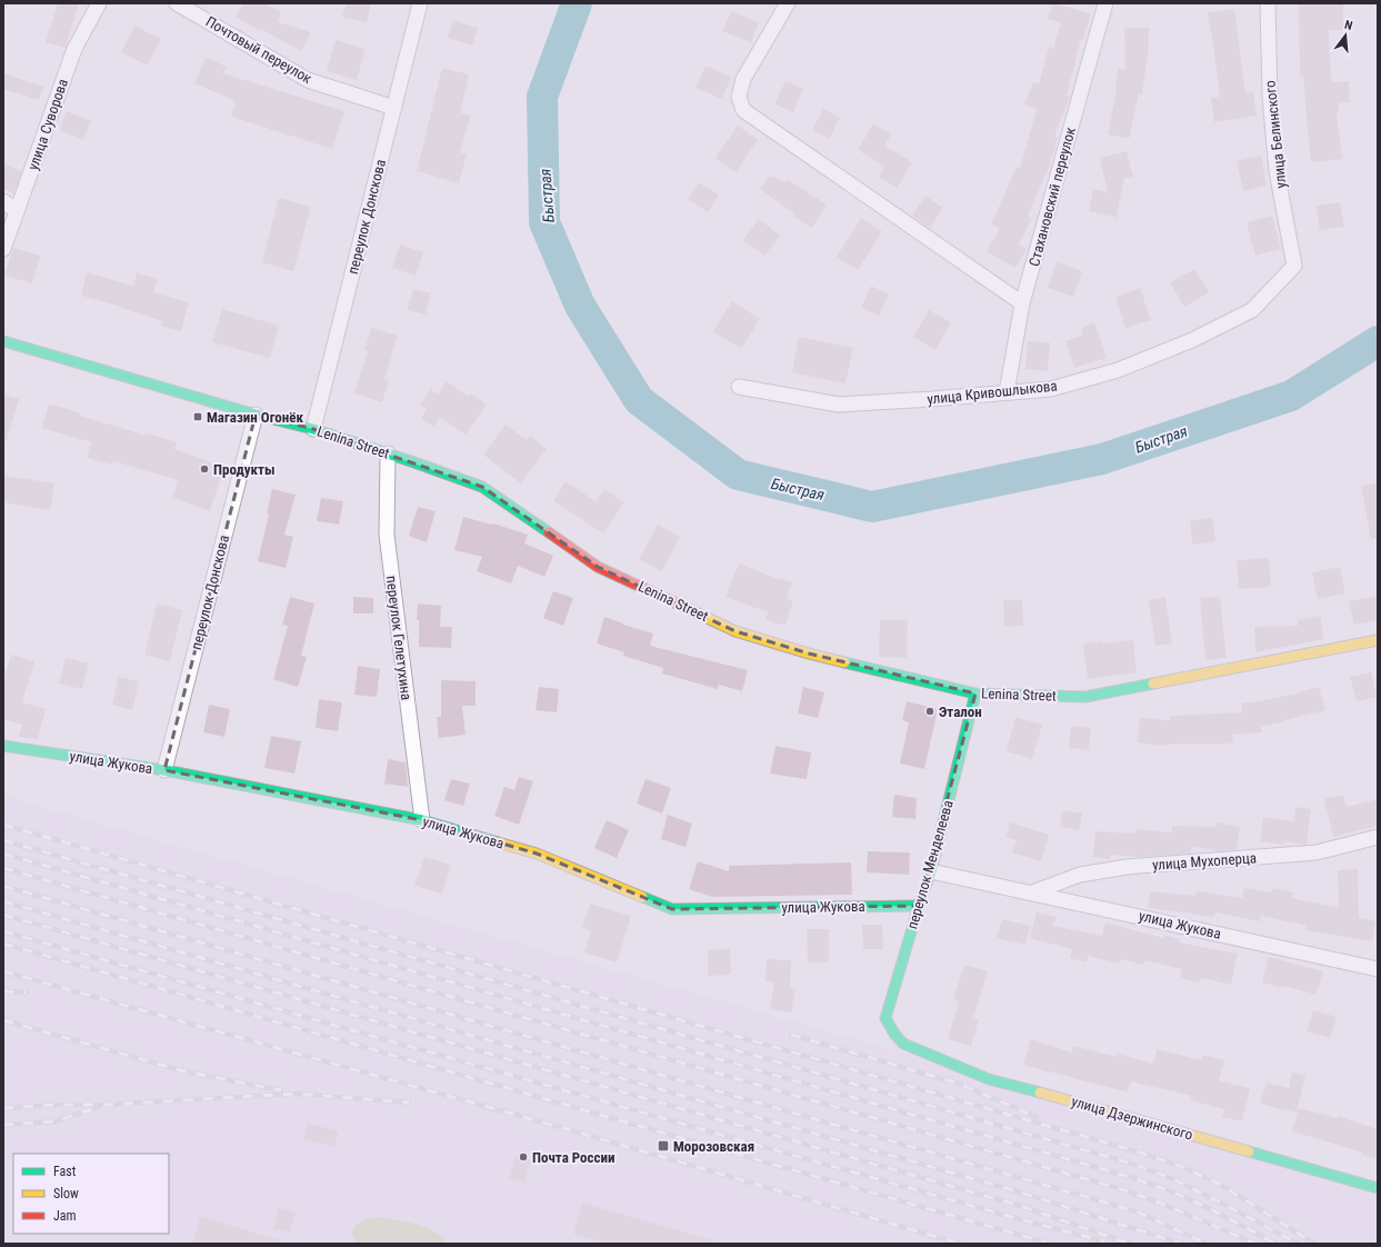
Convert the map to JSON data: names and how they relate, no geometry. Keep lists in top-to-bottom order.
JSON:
{
  "streets": {
    "street": [
      "Почтовый переулок",
      "улица Суворова",
      "улица Белинского",
      "Стахановский переулок",
      "переулок Донскова",
      "улица Кривошлыкова",
      "Lenina Street",
      "переулок Гелетухина",
      "улица Жукова",
      "улица Мухоперца",
      "переулок Менделеева",
      "улица Дзержинского"
    ]
  },
  "crossings": [
    ["Почтовый переулок", "переулок Донскова"],
    ["улица Белинского", "улица Кривошлыкова"],
    ["Стахановский переулок", "улица Кривошлыкова"],
    ["переулок Донскова", "Lenina Street"],
    ["переулок Донскова", "улица Жукова"],
    ["Lenina Street", "переулок Гелетухина"],
    ["Lenina Street", "переулок Менделеева"],
    ["переулок Гелетухина", "улица Жукова"],
    ["улица Жукова", "улица Мухоперца"],
    ["улица Жукова", "переулок Менделеева"],
    ["переулок Менделеева", "улица Дзержинского"]
  ],
  "water": ["Быстрая"],
  "places": {
    "transit": ["Магазин Огонёк", "Морозовская"],
    "other": ["Продукты", "Эталон", "Почта России"]
  },
  "legend": ["Fast", "Slow", "Jam"],
  "north": "top"
}
